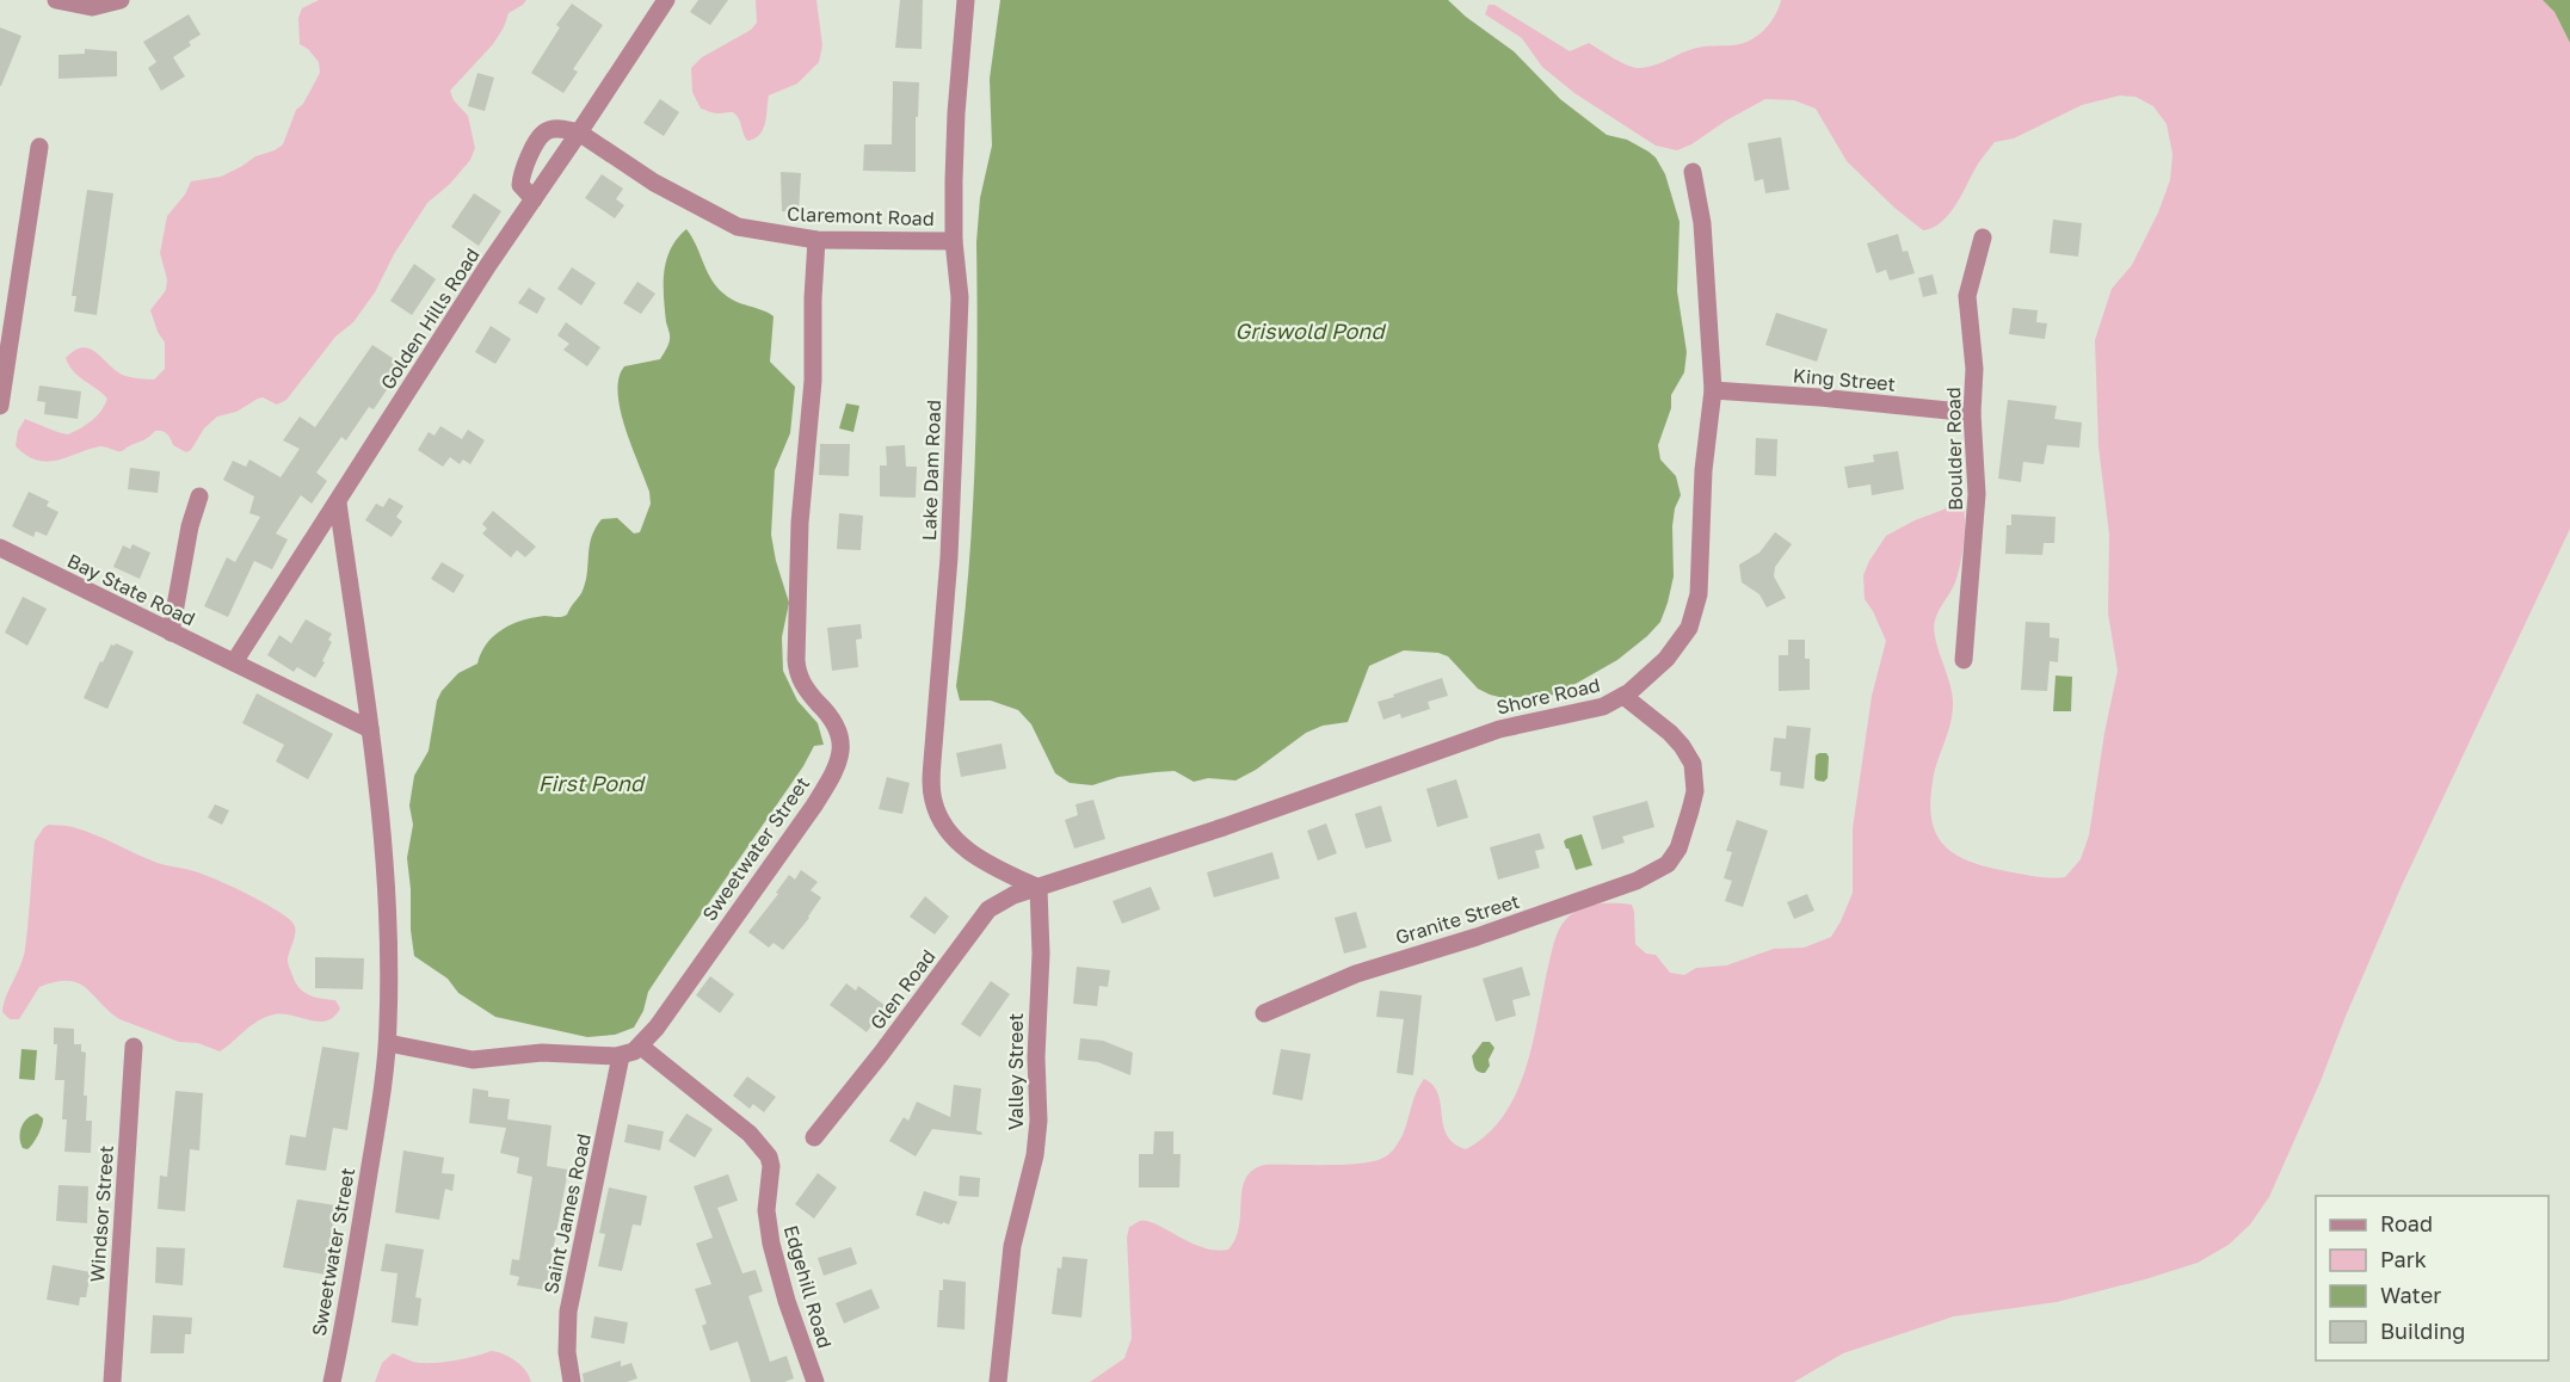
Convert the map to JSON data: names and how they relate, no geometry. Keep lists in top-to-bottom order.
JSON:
{
  "streets": {
    "street": [
      "Claremont Road",
      "Golden Hills Road",
      "King Street",
      "Boulder Road",
      "Lake Dam Road",
      "Bay State Road",
      "Shore Road",
      "Sweetwater Street",
      "Granite Street",
      "Glen Road",
      "Valley Street",
      "Windsor Street",
      "Saint James Road",
      "Edgehill Road"
    ]
  },
  "crossings": [
    ["Claremont Road", "Golden Hills Road"],
    ["Claremont Road", "Lake Dam Road"],
    ["Claremont Road", "Sweetwater Street"],
    ["Golden Hills Road", "Bay State Road"],
    ["Golden Hills Road", "Sweetwater Street"],
    ["King Street", "Boulder Road"],
    ["King Street", "Shore Road"],
    ["Lake Dam Road", "Shore Road"],
    ["Lake Dam Road", "Glen Road"],
    ["Lake Dam Road", "Valley Street"],
    ["Bay State Road", "Sweetwater Street"],
    ["Shore Road", "Granite Street"],
    ["Shore Road", "Glen Road"],
    ["Shore Road", "Valley Street"],
    ["Sweetwater Street", "Saint James Road"],
    ["Sweetwater Street", "Edgehill Road"],
    ["Glen Road", "Valley Street"]
  ],
  "water": ["Griswold Pond", "First Pond"],
  "legend": [
    "Road",
    "Park",
    "Water",
    "Building"
  ]
}
